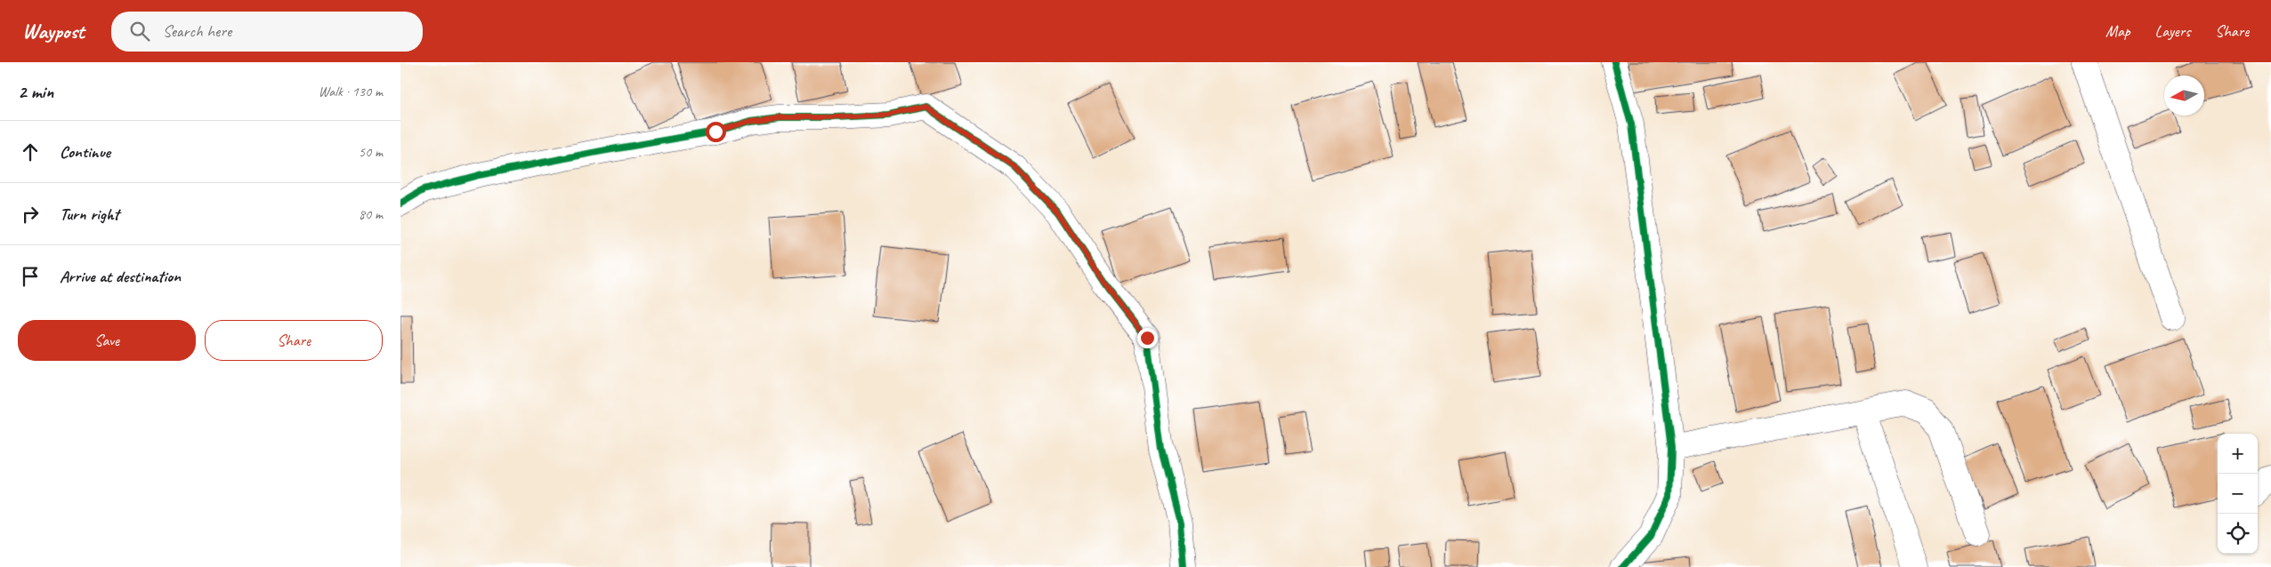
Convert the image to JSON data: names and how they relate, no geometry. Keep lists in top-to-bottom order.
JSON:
{
  "north": "left",
  "page": {
    "header": "Waypost",
    "search": "Search here",
    "nav": ["Map", "Layers", "Share"],
    "heading": ["2 min", "Walk · 130 m"],
    "list": [
      ["Continue", "50 m"],
      ["Turn right", "80 m"],
      "Arrive at destination"
    ],
    "buttons": ["Save", "Share"],
    "map_buttons": ["+", "−"]
  }
}
